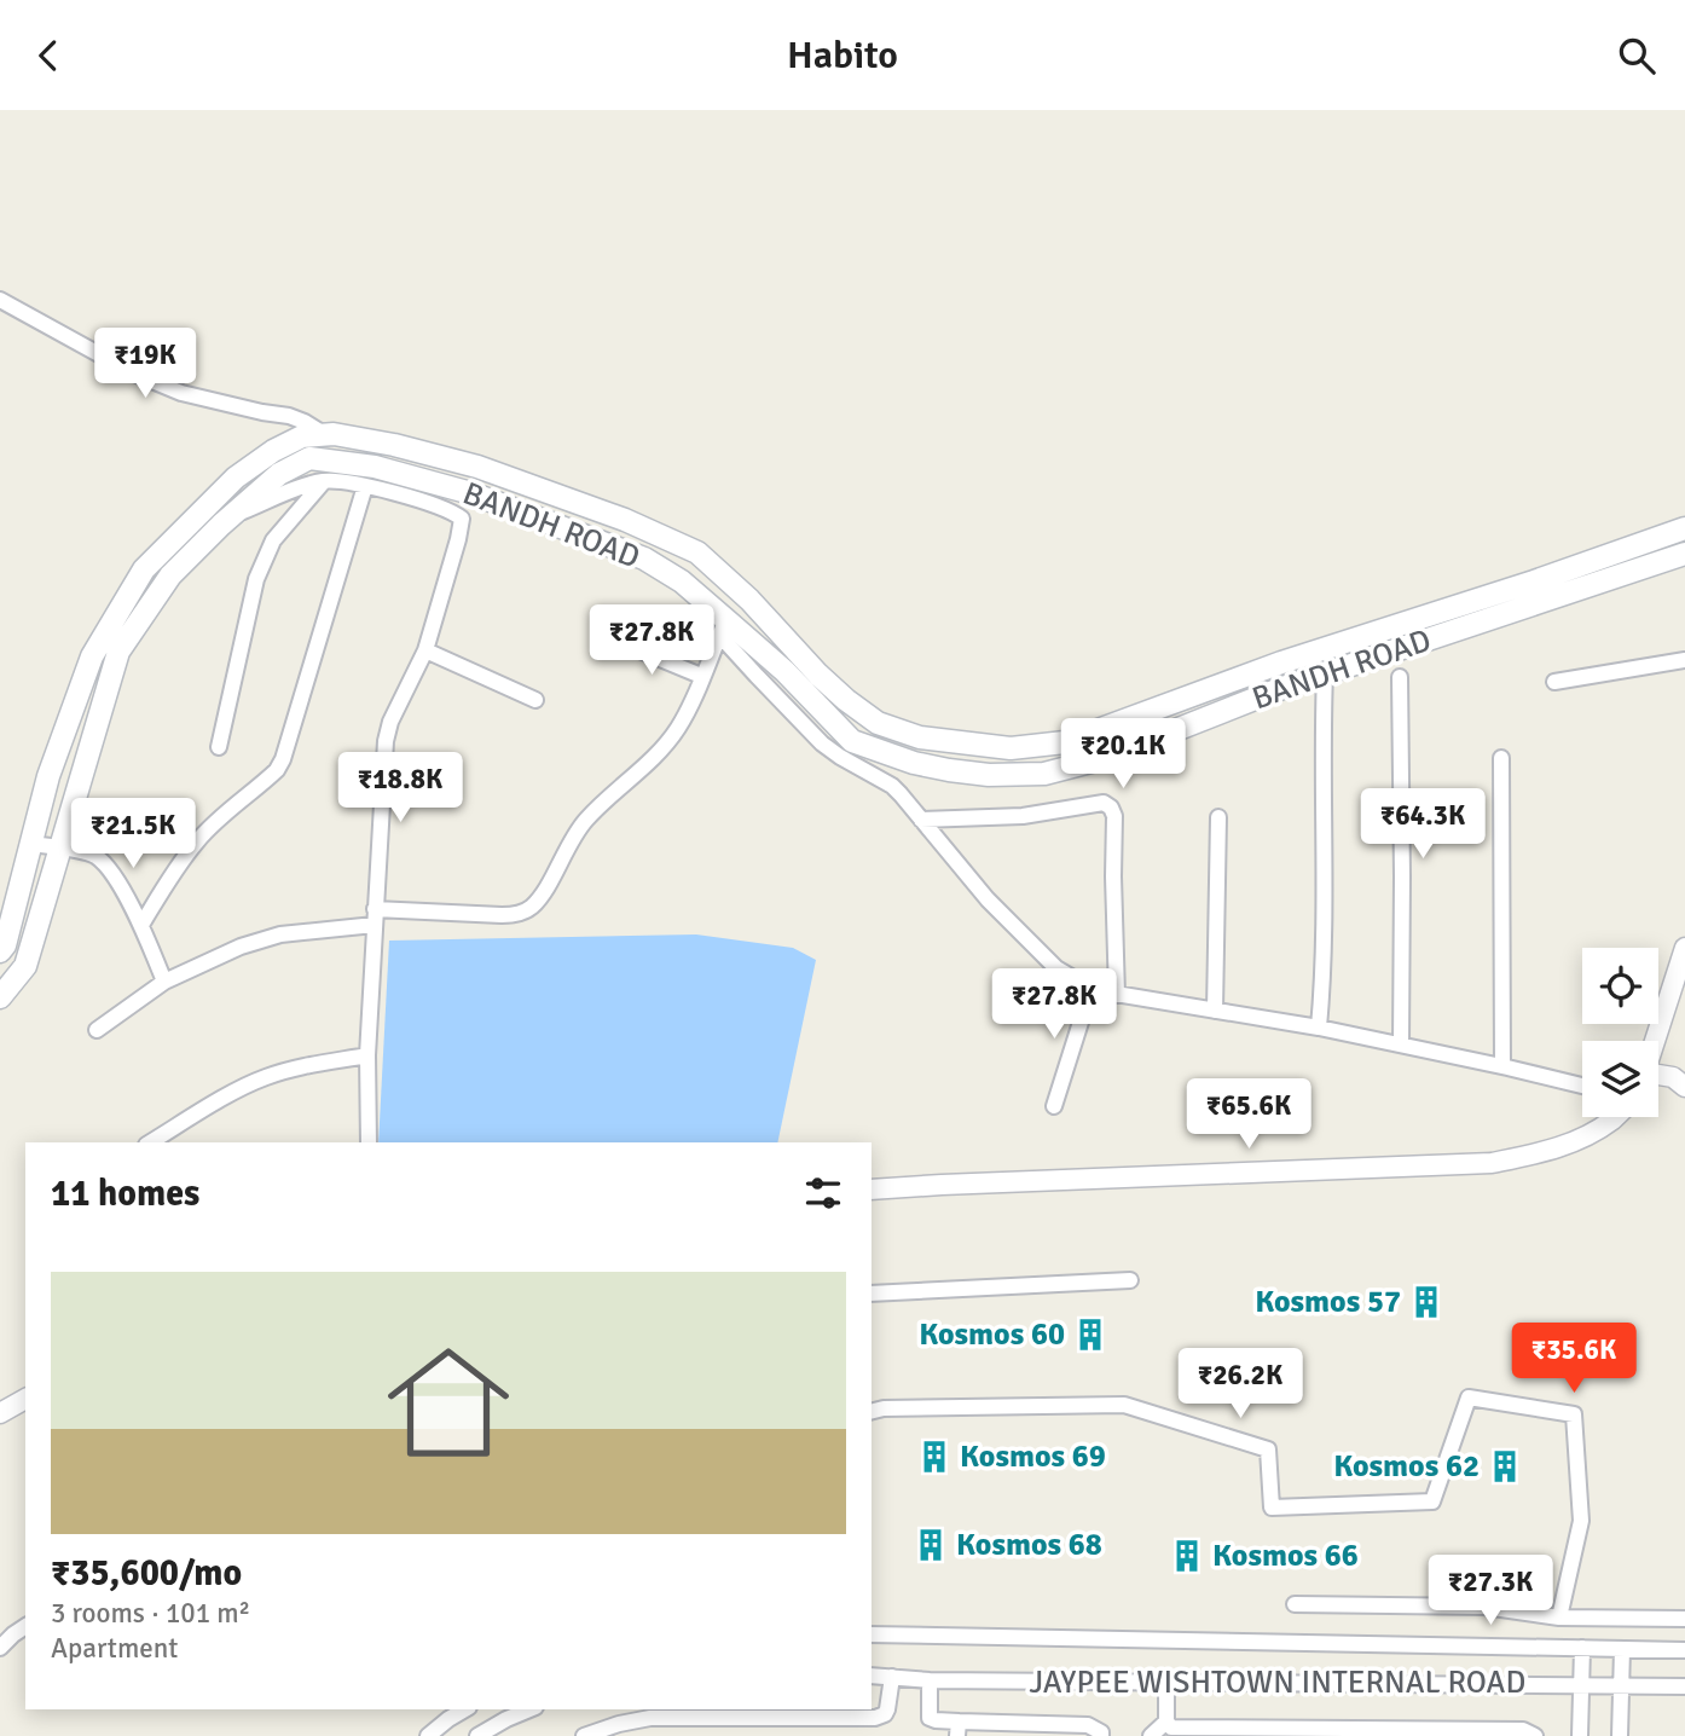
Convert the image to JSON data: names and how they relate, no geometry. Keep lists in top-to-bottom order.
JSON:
{
  "streets": {
    "main road": ["BANDH ROAD"],
    "street": ["JAYPEE WISHTOWN INTERNAL ROAD"]
  },
  "places": {
    "building": [
      "Kosmos 57",
      "Kosmos 60",
      "Kosmos 69",
      "Kosmos 62",
      "Kosmos 68",
      "Kosmos 66"
    ]
  },
  "page": {
    "header": "Habito",
    "price": [
      "₹19K",
      "₹27.8K",
      "₹20.1K",
      "₹18.8K",
      "₹64.3K",
      "₹21.5K",
      "₹27.8K",
      "₹65.6K",
      "₹35.6K",
      "₹26.2K",
      "₹27.3K"
    ],
    "heading": "11 homes",
    "list": [
      {
        "name": "₹35,600/mo",
        "note": "3 rooms · 101 m² · Apartment"
      }
    ]
  }
}
